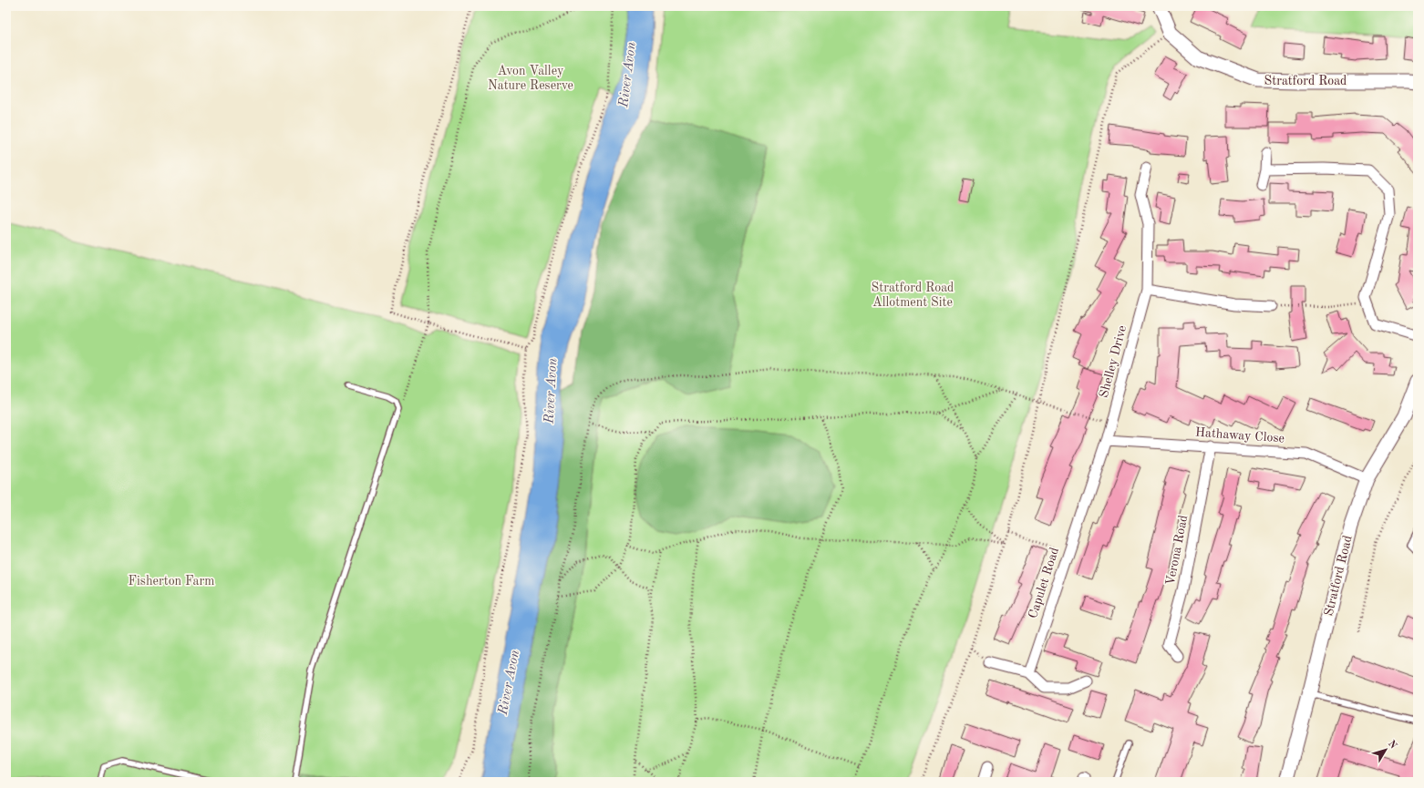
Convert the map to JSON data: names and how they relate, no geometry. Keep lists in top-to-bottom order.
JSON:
{
  "streets": {
    "street": [
      "Stratford Road",
      "Shelley Drive",
      "Hathaway Close",
      "Verona Road",
      "Capulet Road"
    ]
  },
  "crossings": [
    ["Stratford Road", "Hathaway Close"],
    ["Shelley Drive", "Hathaway Close"],
    ["Shelley Drive", "Capulet Road"],
    ["Hathaway Close", "Verona Road"],
    ["Hathaway Close", "Capulet Road"]
  ],
  "water": ["River Avon"],
  "parks": ["Avon Valley Nature Reserve", "Stratford Road Allotment Site", "Fisherton Farm"],
  "north": "top right"
}
